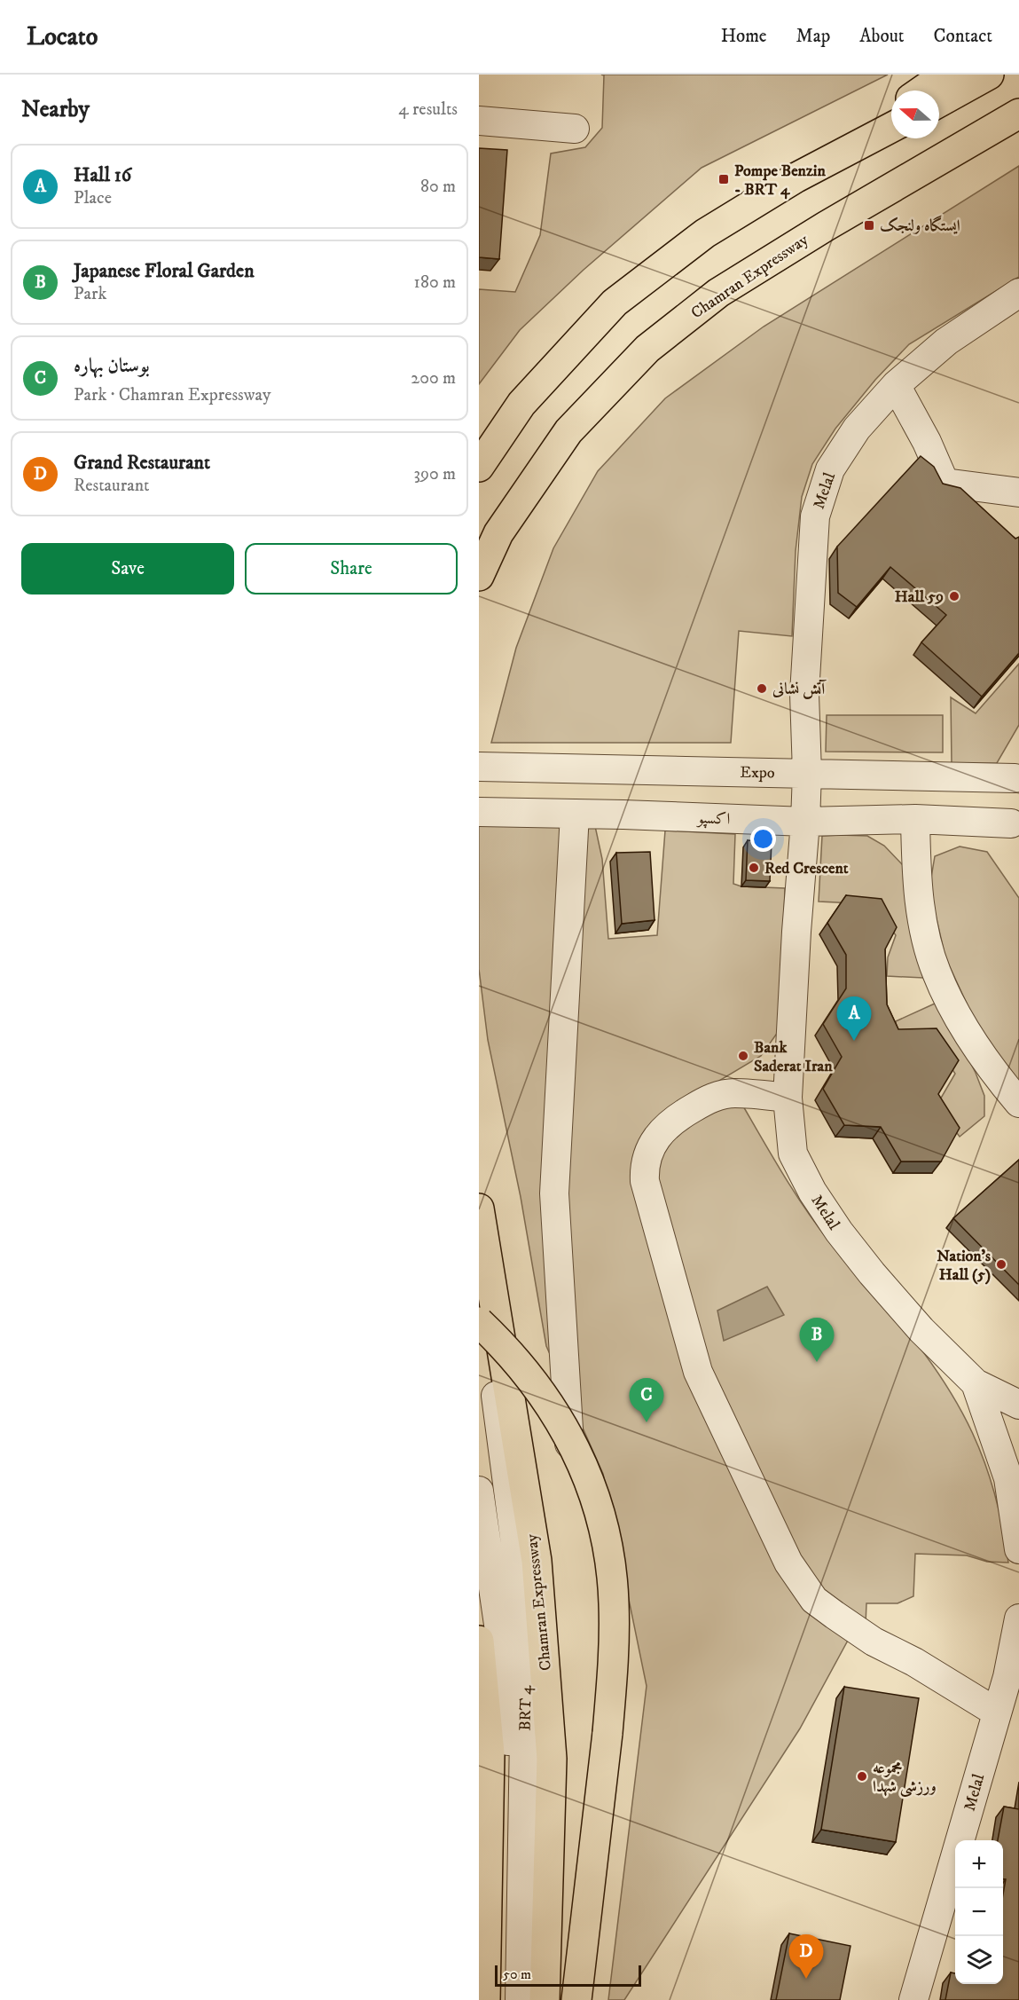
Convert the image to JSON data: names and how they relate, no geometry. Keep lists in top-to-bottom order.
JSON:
{
  "streets": {
    "highway": ["Chamran Expressway"],
    "street": [
      "Melal",
      "Expo",
      "اکسپو",
      "BRT 4"
    ]
  },
  "crossings": [
    ["Chamran Expressway", "BRT 4"],
    ["Melal", "Expo"],
    ["Melal", "اکسپو"]
  ],
  "places": {
    "transit": ["Pompe Benzin - BRT 4", "ایستگاه ولنجک"],
    "other": [
      "Hall 59",
      "آتش نشانی",
      "Red Crescent",
      "Bank Saderat Iran",
      "Nation's Hall (5)",
      "مجموعه ورزشی شهدا"
    ]
  },
  "scale_bar": "50 m",
  "north": "left",
  "page": {
    "header": "Locato",
    "nav": [
      "Home",
      "Map",
      "About",
      "Contact"
    ],
    "heading": ["Nearby", "4 results"],
    "list": [
      {
        "mark": "A",
        "name": "Hall 16",
        "note": "Place",
        "value": "80 m"
      },
      {
        "mark": "B",
        "name": "Japanese Floral Garden",
        "note": "Park",
        "value": "180 m"
      },
      {
        "mark": "C",
        "name": "بوستان بهاره",
        "note": "Park · Chamran Expressway",
        "value": "200 m"
      },
      {
        "mark": "D",
        "name": "Grand Restaurant",
        "note": "Restaurant",
        "value": "390 m"
      }
    ],
    "buttons": ["Save", "Share"],
    "pins": [
      "A",
      "B",
      "C",
      "D"
    ],
    "map_buttons": ["+", "−"],
    "scale": "50 m"
  }
}
